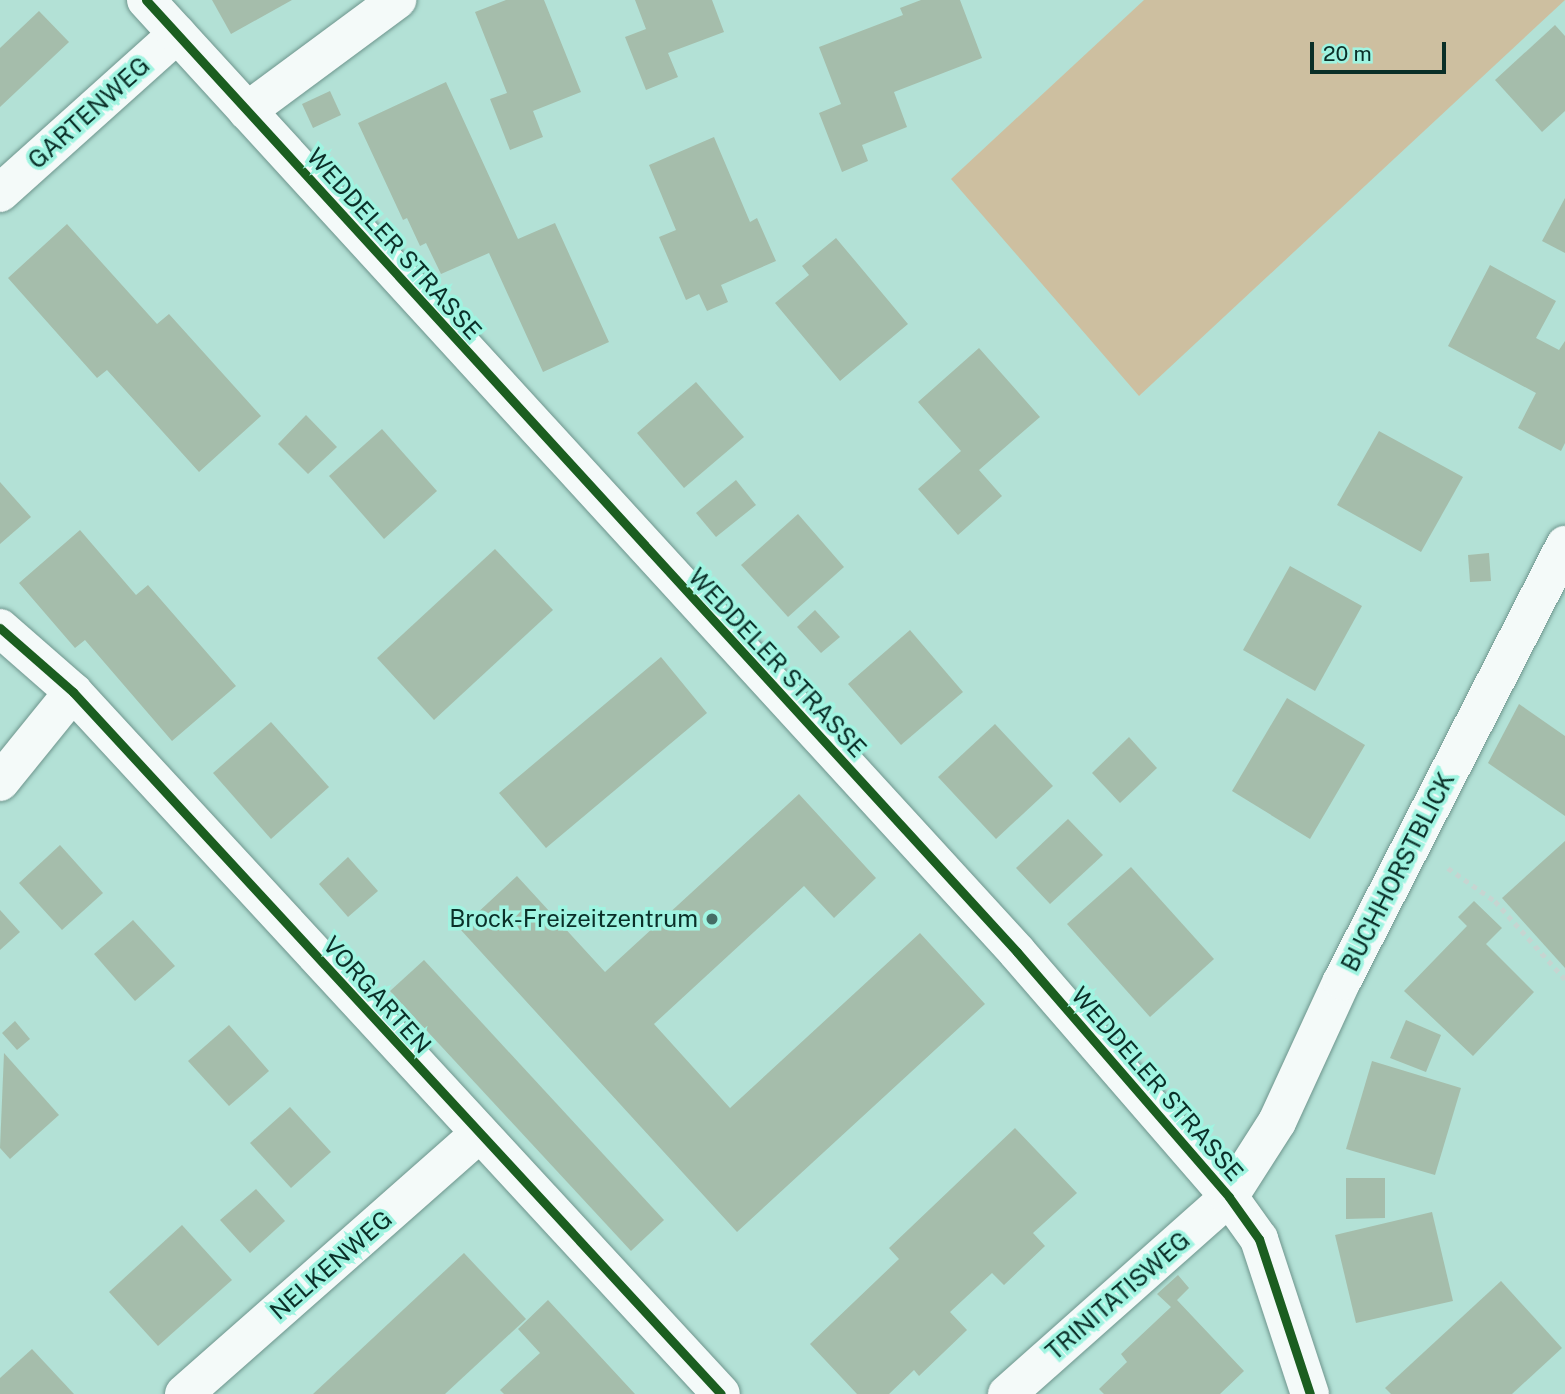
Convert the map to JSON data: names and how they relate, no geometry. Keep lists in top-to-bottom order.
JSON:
{
  "streets": {
    "street": [
      "GARTENWEG",
      "WEDDELER STRASSE",
      "BUCHHORSTBLICK",
      "VORGARTEN",
      "NELKENWEG",
      "TRINITATISWEG"
    ]
  },
  "crossings": [
    ["GARTENWEG", "WEDDELER STRASSE"],
    ["WEDDELER STRASSE", "BUCHHORSTBLICK"],
    ["WEDDELER STRASSE", "TRINITATISWEG"],
    ["BUCHHORSTBLICK", "TRINITATISWEG"],
    ["VORGARTEN", "NELKENWEG"]
  ],
  "places": ["Brock-Freizeitzentrum"],
  "scale_bar": "20 m"
}
